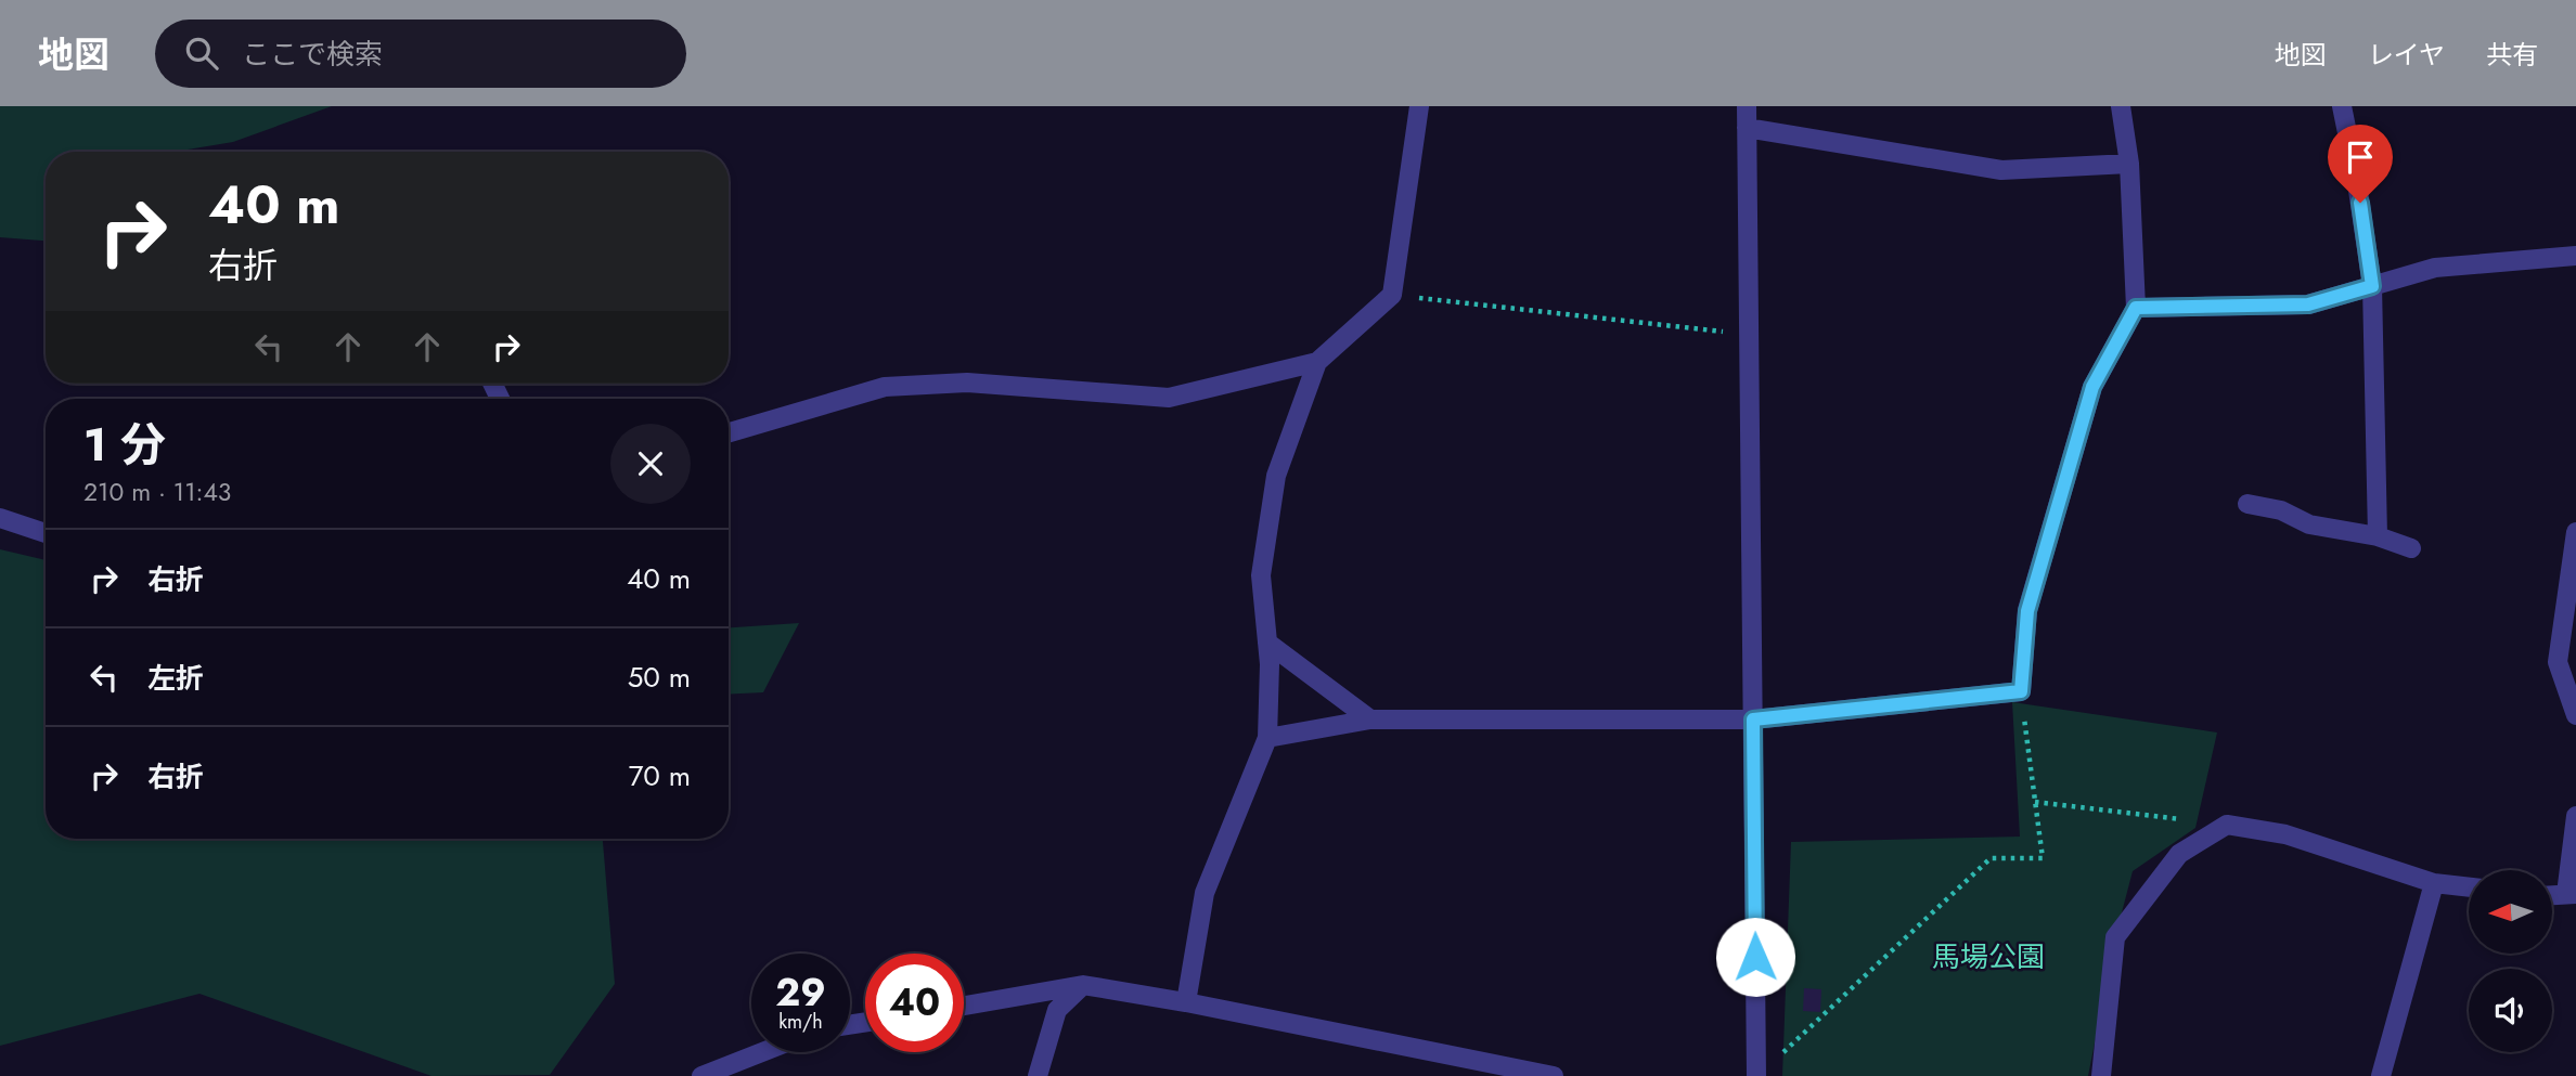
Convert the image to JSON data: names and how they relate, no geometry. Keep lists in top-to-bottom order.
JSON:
{
  "parks": ["馬場公園"],
  "north": "left",
  "page": {
    "header": "地図",
    "search": "ここで検索",
    "nav": ["地図", "レイヤ", "共有"],
    "turn": ["40 m", "右折"],
    "heading": ["1 分", "210 m · 11:43"],
    "list": [
      {
        "name": "右折",
        "value": "40 m"
      },
      {
        "name": "左折",
        "value": "50 m"
      },
      {
        "name": "右折",
        "value": "70 m"
      }
    ],
    "speed": "29 km/h",
    "limit": "40"
  }
}
